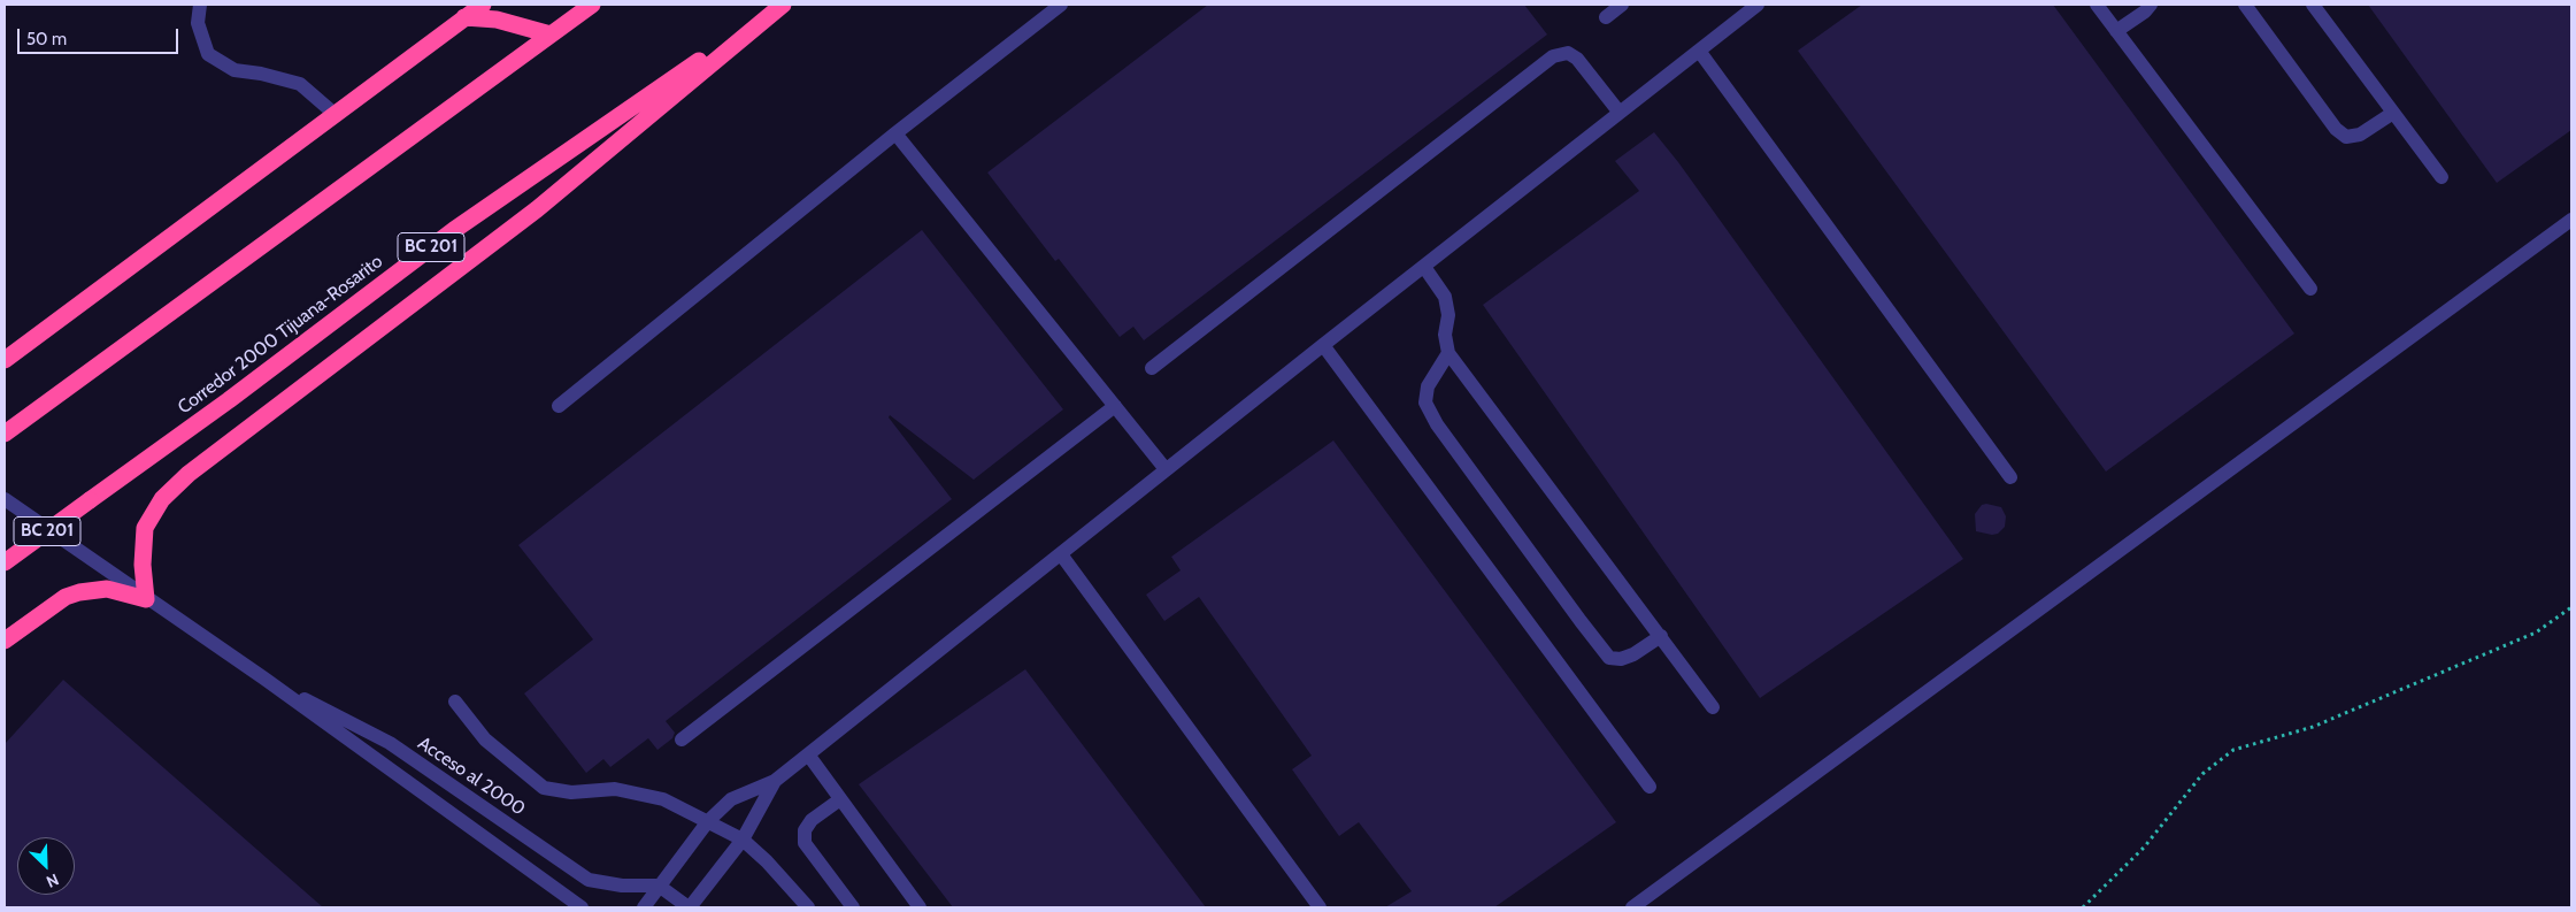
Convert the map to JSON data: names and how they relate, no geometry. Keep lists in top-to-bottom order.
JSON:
{
  "streets": {
    "highway": ["BC 201", "Corredor 2000 Tijuana-Rosarito"],
    "street": ["Acceso al 2000"]
  },
  "scale_bar": "50 m",
  "north": "bottom right"
}
